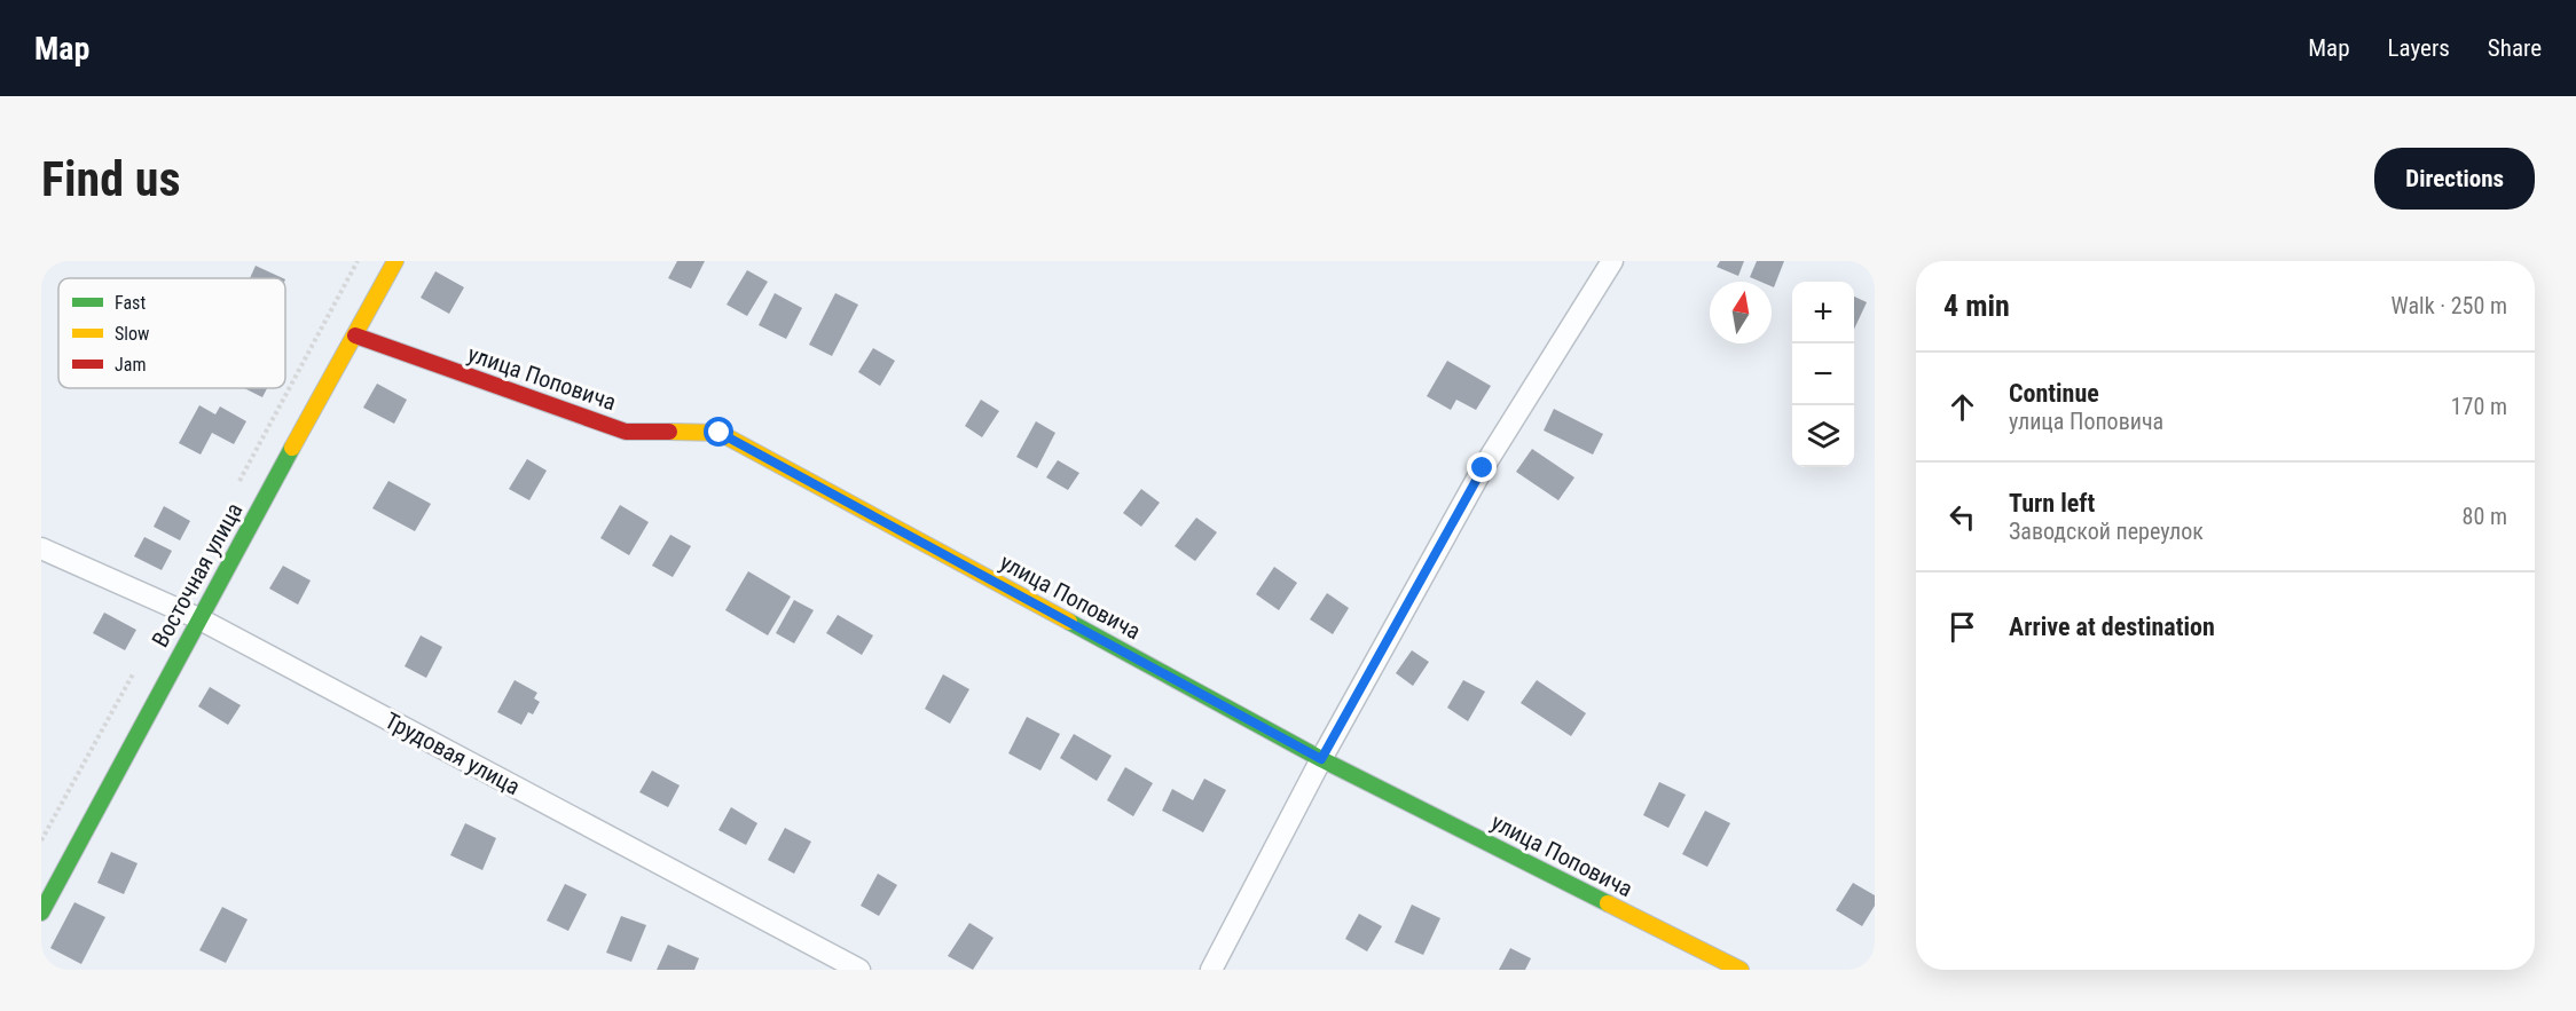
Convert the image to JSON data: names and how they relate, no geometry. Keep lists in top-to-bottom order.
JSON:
{
  "streets": {
    "street": ["улица Поповича", "Восточная улица", "Трудовая улица"]
  },
  "crossings": [
    ["улица Поповича", "Восточная улица"],
    ["Восточная улица", "Трудовая улица"]
  ],
  "legend": ["Fast", "Slow", "Jam"],
  "north": "top",
  "page": {
    "header": "Map",
    "nav": ["Map", "Layers", "Share"],
    "buttons": "Directions",
    "title": "Find us",
    "heading": ["4 min", "Walk · 250 m"],
    "map_buttons": ["+", "−"],
    "list": [
      ["Continue", "улица Поповича", "170 m"],
      ["Turn left", "Заводской переулок", "80 m"],
      "Arrive at destination"
    ]
  }
}
